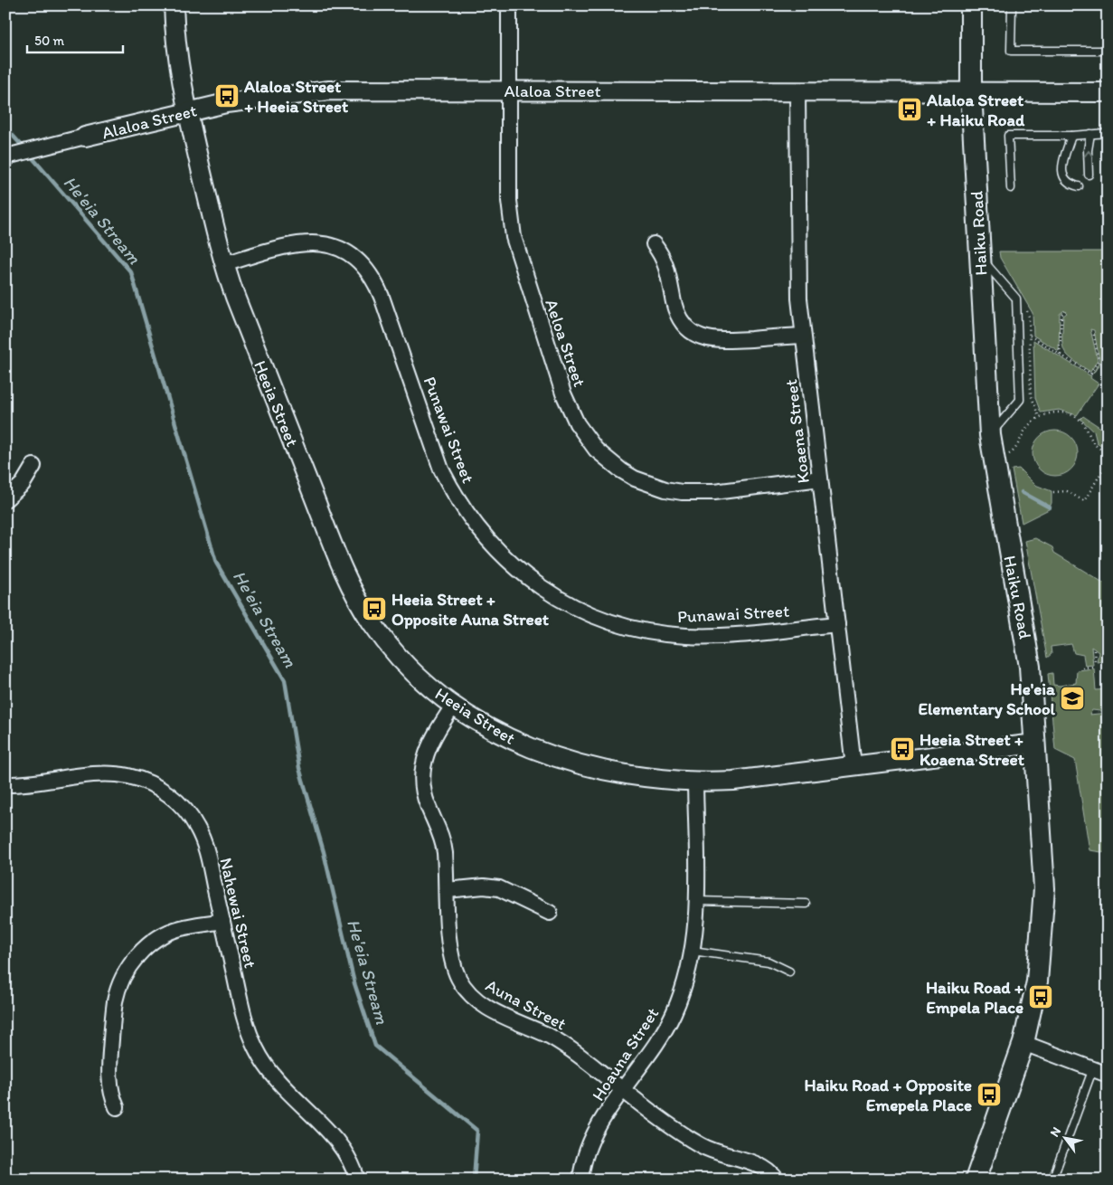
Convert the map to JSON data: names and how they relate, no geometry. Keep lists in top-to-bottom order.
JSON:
{
  "streets": {
    "main road": ["Haiku Road"],
    "street": [
      "Alaloa Street",
      "Aeloa Street",
      "Heeia Street",
      "Punawai Street",
      "Koaena Street",
      "Nahewai Street",
      "Auna Street",
      "Hoauna Street"
    ]
  },
  "crossings": [
    ["Alaloa Street", "Haiku Road"],
    ["Alaloa Street", "Aeloa Street"],
    ["Alaloa Street", "Heeia Street"],
    ["Alaloa Street", "Koaena Street"],
    ["Haiku Road", "Heeia Street"],
    ["Aeloa Street", "Koaena Street"],
    ["Heeia Street", "Punawai Street"],
    ["Heeia Street", "Koaena Street"],
    ["Heeia Street", "Auna Street"],
    ["Heeia Street", "Hoauna Street"],
    ["Punawai Street", "Koaena Street"],
    ["Auna Street", "Hoauna Street"]
  ],
  "water": ["He'eia Stream"],
  "places": {
    "bus stop": [
      "Alaloa Street + Heeia Street",
      "Alaloa Street + Haiku Road",
      "Heeia Street + Opposite Auna Street",
      "Heeia Street + Koaena Street",
      "Haiku Road + Empela Place",
      "Haiku Road + Opposite Emepela Place"
    ],
    "school or university": ["He'eia Elementary School"]
  },
  "scale_bar": "50 m",
  "north": "top left"
}
